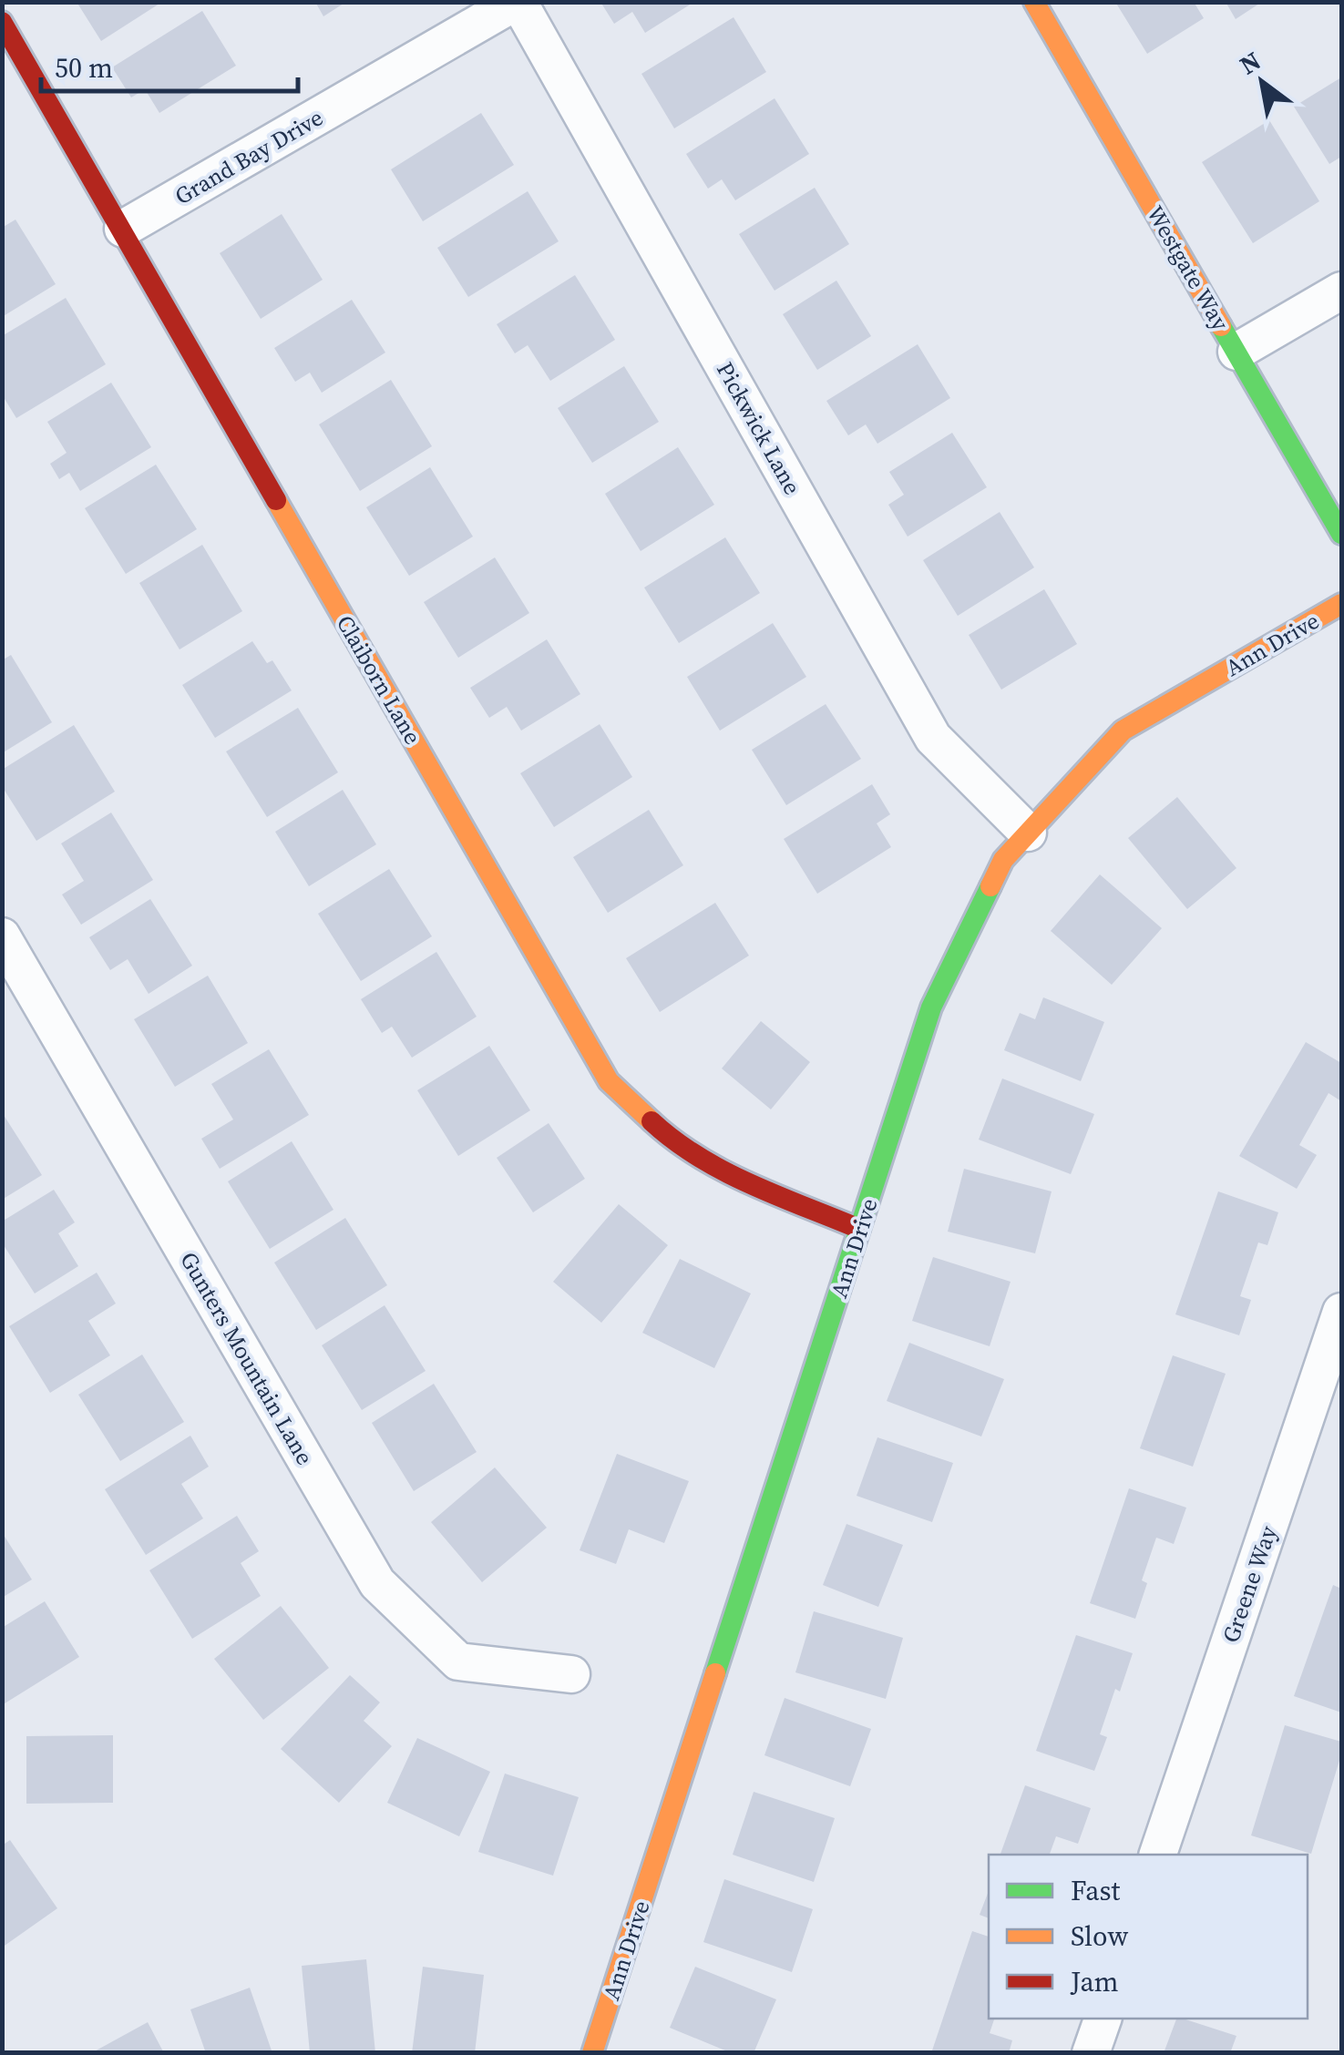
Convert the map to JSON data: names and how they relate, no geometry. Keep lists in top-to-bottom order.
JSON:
{
  "streets": {
    "street": [
      "Grand Bay Drive",
      "Westgate Way",
      "Pickwick Lane",
      "Ann Drive",
      "Claiborn Lane",
      "Gunters Mountain Lane",
      "Greene Way"
    ]
  },
  "crossings": [
    ["Grand Bay Drive", "Pickwick Lane"],
    ["Grand Bay Drive", "Claiborn Lane"],
    ["Pickwick Lane", "Ann Drive"],
    ["Ann Drive", "Claiborn Lane"]
  ],
  "legend": ["Fast", "Slow", "Jam"],
  "scale_bar": "50 m",
  "north": "top left"
}
